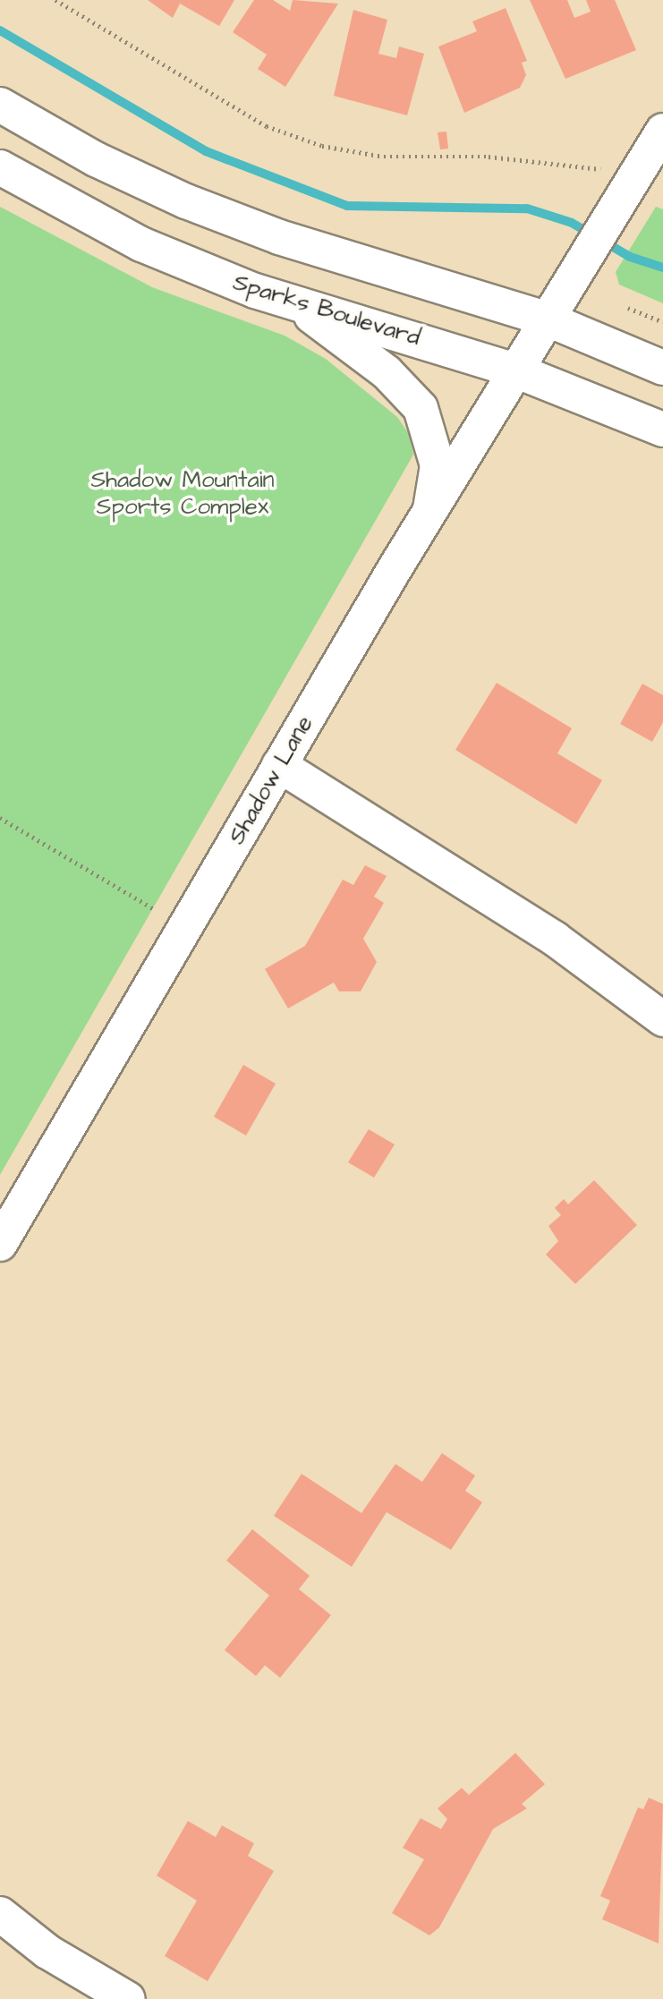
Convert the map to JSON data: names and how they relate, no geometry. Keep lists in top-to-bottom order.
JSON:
{
  "streets": {
    "street": ["Sparks Boulevard", "Shadow Lane"]
  },
  "crossings": [
    ["Sparks Boulevard", "Shadow Lane"]
  ],
  "parks": ["Shadow Mountain Sports Complex"]
}
